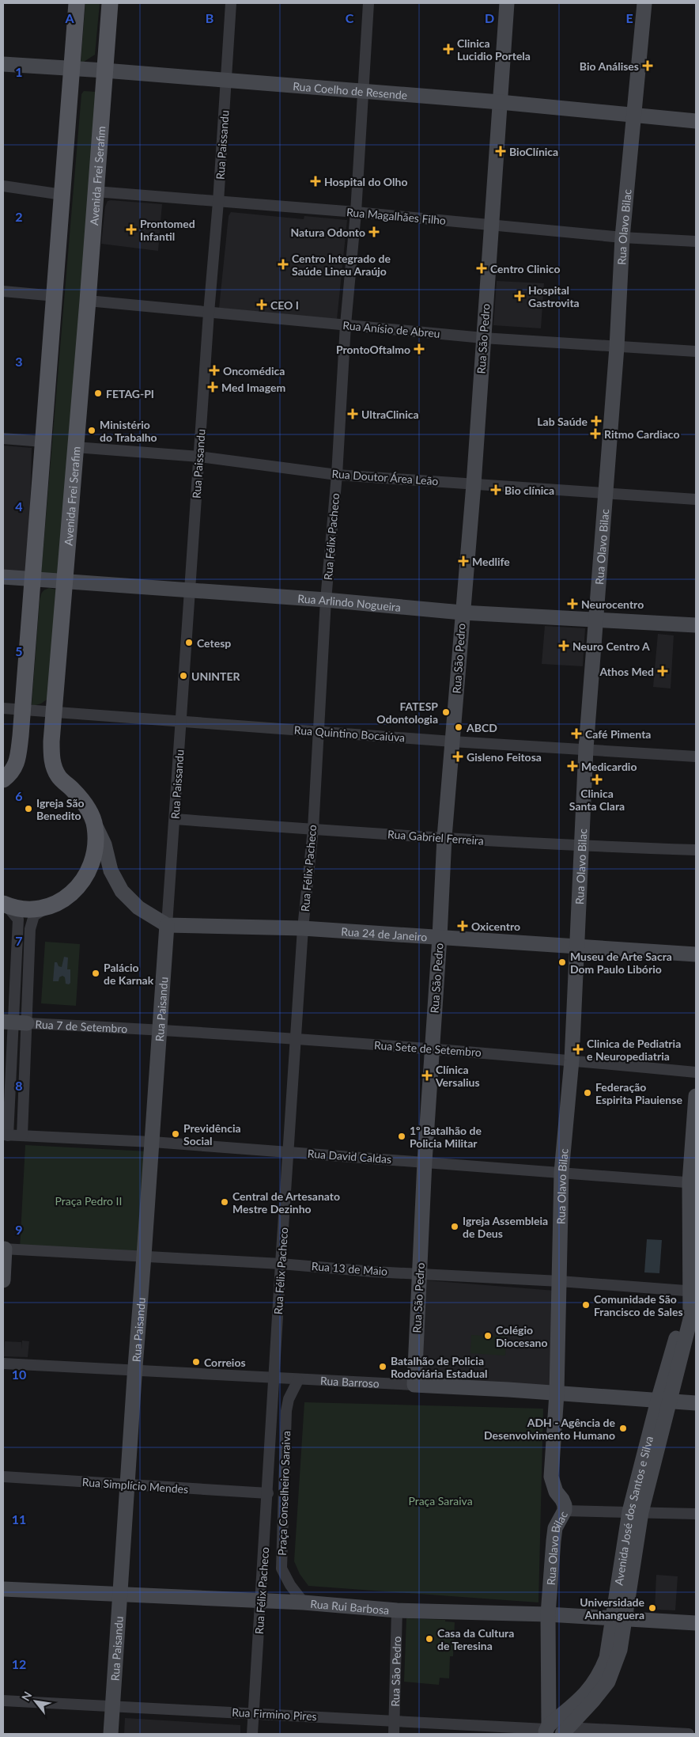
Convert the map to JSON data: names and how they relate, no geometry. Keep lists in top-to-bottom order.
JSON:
{
  "streets": {
    "main road": ["Avenida Frei Serafim"],
    "street": [
      "Rua Coelho de Resende",
      "Rua Paissandu",
      "Rua Magalhães Filho",
      "Rua Olavo Bilac",
      "Rua Anísio de Abreu",
      "Rua São Pedro",
      "Rua Doutor Área Leão",
      "Rua Félix Pacheco",
      "Rua Arlindo Nogueira",
      "Rua Quintino Bocaiúva",
      "Rua Gabriel Ferreira",
      "Rua 24 de Janeiro",
      "Rua Paisandu",
      "Rua 7 de Setembro",
      "Rua Sete de Setembro",
      "Rua David Caldas",
      "Rua 13 de Maio",
      "Rua Barroso",
      "Rua Simplício Mendes",
      "Praça Conselheiro Saraiva",
      "Avenida José dos Santos e Silva",
      "Rua Rui Barbosa",
      "Rua Firmino Pires"
    ]
  },
  "crossings": [
    ["Rua Coelho de Resende", "Rua Paissandu"],
    ["Rua Coelho de Resende", "Avenida Frei Serafim"],
    ["Rua Coelho de Resende", "Rua Olavo Bilac"],
    ["Rua Coelho de Resende", "Rua São Pedro"],
    ["Rua Coelho de Resende", "Rua Félix Pacheco"],
    ["Rua Paissandu", "Rua Magalhães Filho"],
    ["Rua Paissandu", "Rua Anísio de Abreu"],
    ["Rua Paissandu", "Rua Doutor Área Leão"],
    ["Rua Paissandu", "Rua Arlindo Nogueira"],
    ["Rua Paissandu", "Rua Quintino Bocaiúva"],
    ["Rua Paissandu", "Rua Gabriel Ferreira"],
    ["Rua Paissandu", "Rua 24 de Janeiro"],
    ["Rua Paissandu", "Rua Paisandu"],
    ["Avenida Frei Serafim", "Rua Magalhães Filho"],
    ["Avenida Frei Serafim", "Rua Anísio de Abreu"],
    ["Avenida Frei Serafim", "Rua Doutor Área Leão"],
    ["Avenida Frei Serafim", "Rua Arlindo Nogueira"],
    ["Avenida Frei Serafim", "Rua Quintino Bocaiúva"],
    ["Rua Magalhães Filho", "Rua Olavo Bilac"],
    ["Rua Magalhães Filho", "Rua São Pedro"],
    ["Rua Magalhães Filho", "Rua Félix Pacheco"],
    ["Rua Olavo Bilac", "Rua Anísio de Abreu"],
    ["Rua Olavo Bilac", "Rua Doutor Área Leão"],
    ["Rua Olavo Bilac", "Rua Arlindo Nogueira"],
    ["Rua Olavo Bilac", "Rua Quintino Bocaiúva"],
    ["Rua Olavo Bilac", "Rua Gabriel Ferreira"],
    ["Rua Olavo Bilac", "Rua 24 de Janeiro"],
    ["Rua Olavo Bilac", "Rua Sete de Setembro"],
    ["Rua Olavo Bilac", "Rua David Caldas"],
    ["Rua Olavo Bilac", "Rua 13 de Maio"],
    ["Rua Olavo Bilac", "Rua Barroso"],
    ["Rua Olavo Bilac", "Avenida José dos Santos e Silva"],
    ["Rua Olavo Bilac", "Rua Rui Barbosa"],
    ["Rua Olavo Bilac", "Rua Firmino Pires"],
    ["Rua Anísio de Abreu", "Rua São Pedro"],
    ["Rua Anísio de Abreu", "Rua Félix Pacheco"],
    ["Rua São Pedro", "Rua Doutor Área Leão"],
    ["Rua São Pedro", "Rua Arlindo Nogueira"],
    ["Rua São Pedro", "Rua Quintino Bocaiúva"],
    ["Rua São Pedro", "Rua Gabriel Ferreira"],
    ["Rua São Pedro", "Rua 24 de Janeiro"],
    ["Rua São Pedro", "Rua Sete de Setembro"],
    ["Rua São Pedro", "Rua David Caldas"],
    ["Rua São Pedro", "Rua 13 de Maio"],
    ["Rua São Pedro", "Rua Barroso"],
    ["Rua São Pedro", "Rua Rui Barbosa"],
    ["Rua São Pedro", "Rua Firmino Pires"],
    ["Rua Doutor Área Leão", "Rua Félix Pacheco"],
    ["Rua Félix Pacheco", "Rua Arlindo Nogueira"],
    ["Rua Félix Pacheco", "Rua Quintino Bocaiúva"],
    ["Rua Félix Pacheco", "Rua Gabriel Ferreira"],
    ["Rua Félix Pacheco", "Rua 24 de Janeiro"],
    ["Rua Félix Pacheco", "Rua Sete de Setembro"],
    ["Rua Félix Pacheco", "Rua David Caldas"],
    ["Rua Félix Pacheco", "Rua 13 de Maio"],
    ["Rua Félix Pacheco", "Rua Barroso"],
    ["Rua Félix Pacheco", "Rua Simplício Mendes"],
    ["Rua Félix Pacheco", "Rua Rui Barbosa"],
    ["Rua Félix Pacheco", "Rua Firmino Pires"],
    ["Rua 24 de Janeiro", "Rua Paisandu"],
    ["Rua Paisandu", "Rua 7 de Setembro"],
    ["Rua Paisandu", "Rua Sete de Setembro"],
    ["Rua Paisandu", "Rua David Caldas"],
    ["Rua Paisandu", "Rua 13 de Maio"],
    ["Rua Paisandu", "Rua Barroso"],
    ["Rua Paisandu", "Rua Simplício Mendes"],
    ["Rua Paisandu", "Rua Rui Barbosa"],
    ["Rua Paisandu", "Rua Firmino Pires"],
    ["Rua 7 de Setembro", "Rua Sete de Setembro"],
    ["Rua David Caldas", "Avenida José dos Santos e Silva"],
    ["Rua 13 de Maio", "Avenida José dos Santos e Silva"],
    ["Rua Barroso", "Praça Conselheiro Saraiva"],
    ["Rua Barroso", "Avenida José dos Santos e Silva"],
    ["Praça Conselheiro Saraiva", "Rua Rui Barbosa"],
    ["Avenida José dos Santos e Silva", "Rua Rui Barbosa"],
    ["Avenida José dos Santos e Silva", "Rua Firmino Pires"]
  ],
  "parks": ["Praça Pedro II", "Praça Saraiva"],
  "places": {
    "health": [
      "Clinica Lucidio Portela",
      "Bio Análises",
      "BioClínica",
      "Hospital do Olho",
      "Prontomed Infantil",
      "Natura Odonto",
      "Centro Integrado de Saúde Lineu Araújo",
      "Centro Clinico",
      "Hospital Gastrovita",
      "CEO I",
      "ProntoOftalmo",
      "Oncomédica",
      "Med Imagem",
      "UltraClinica",
      "Lab Saúde",
      "Ritmo Cardiaco",
      "Bio clínica",
      "Medlife",
      "Neurocentro",
      "Neuro Centro A",
      "Athos Med",
      "Café Pimenta",
      "Gisleno Feitosa",
      "Medicardio",
      "Clinica Santa Clara",
      "Oxicentro",
      "Clinica de Pediatria e Neuropediatria",
      "Clínica Versalius"
    ],
    "other": [
      "FETAG-PI",
      "Ministério do Trabalho",
      "Cetesp",
      "UNINTER",
      "FATESP Odontologia",
      "ABCD",
      "Igreja São Benedito",
      "Museu de Arte Sacra Dom Paulo Libório",
      "Palácio de Karnak",
      "Federação Espirita Piauiense",
      "Previdência Social",
      "1º Batalhão de Policia Militar",
      "Central de Artesanato Mestre Dezinho",
      "Igreja Assembleia de Deus",
      "Comunidade São Francisco de Sales",
      "Colégio Diocesano",
      "Correios",
      "Batalhão de Policia Rodoviária Estadual",
      "ADH - Agência de Desenvolvimento Humano",
      "Universidade Anhanguera",
      "Casa da Cultura de Teresina"
    ]
  },
  "north": "top left",
  "grid": {
    "columns": [
      "A",
      "B",
      "C",
      "D",
      "E"
    ],
    "rows": [
      "1",
      "2",
      "3",
      "4",
      "5",
      "6",
      "7",
      "8",
      "9",
      "10",
      "11",
      "12"
    ]
  }
}
